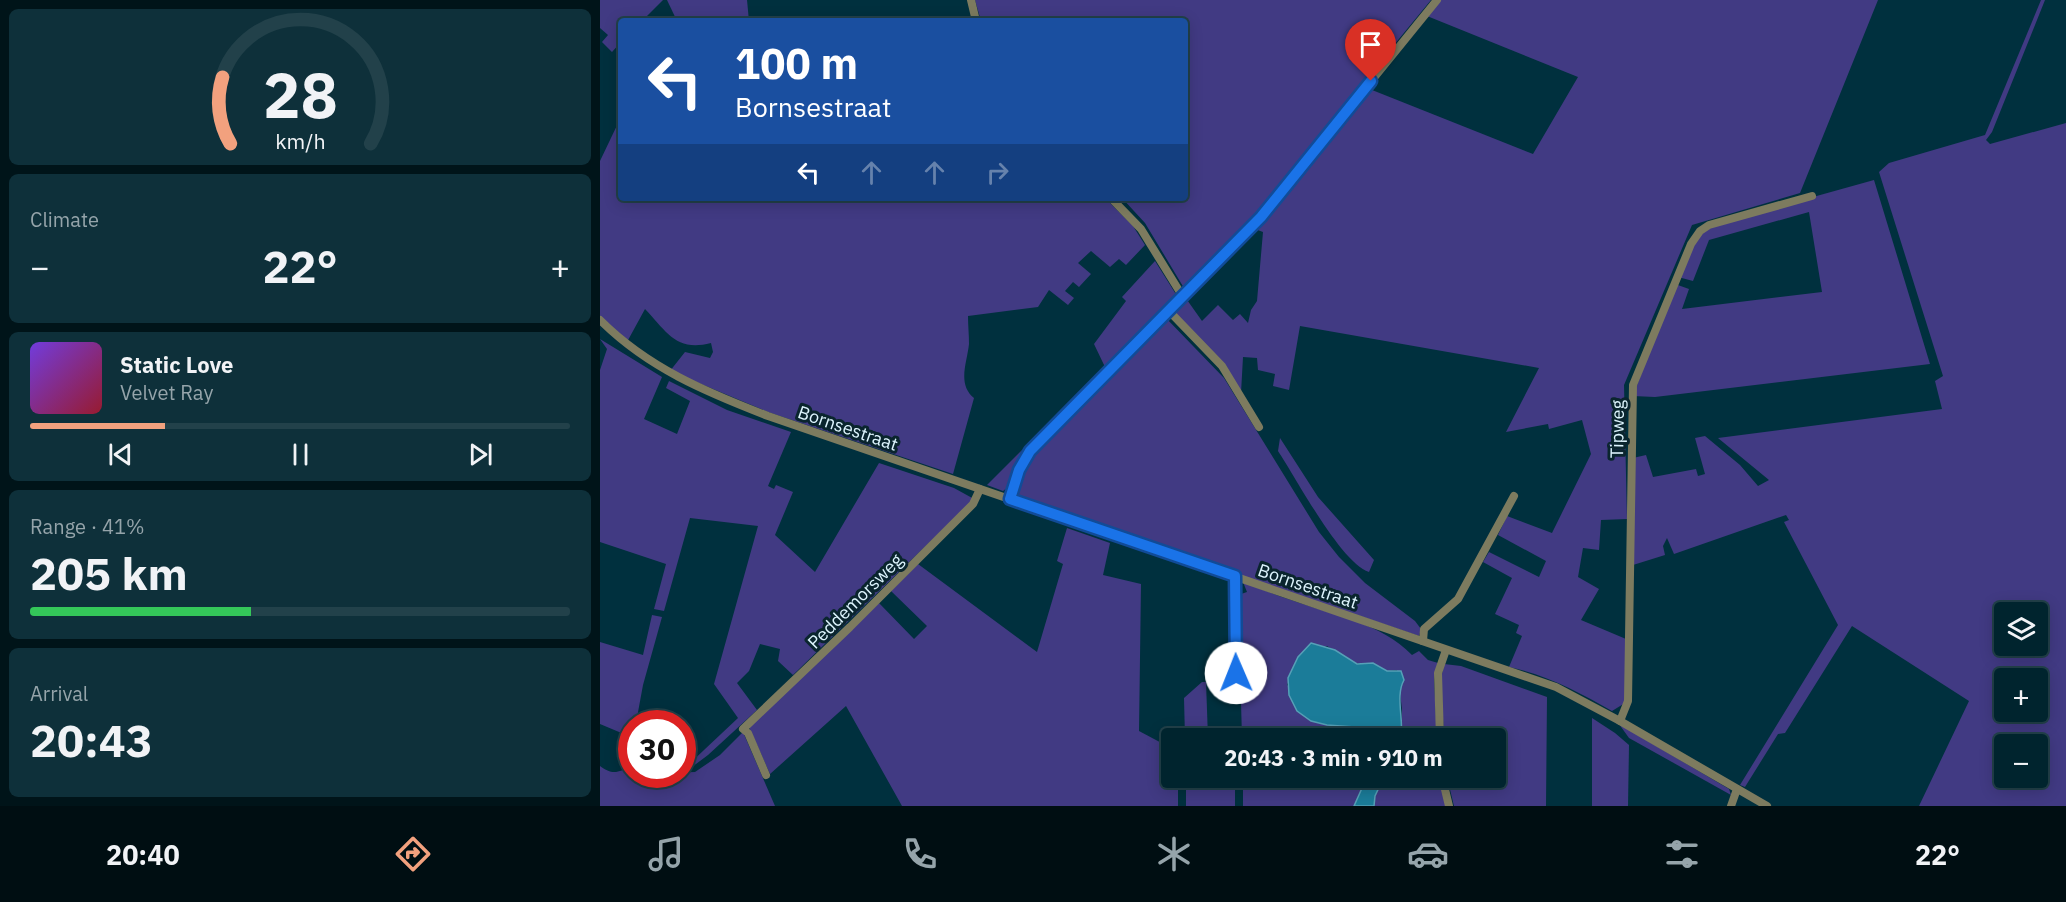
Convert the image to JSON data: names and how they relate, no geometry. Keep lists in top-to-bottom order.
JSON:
{
  "streets": {
    "street": ["Bornsestraat", "Tipweg", "Peddemorsweg"]
  },
  "crossings": [
    ["Bornsestraat", "Tipweg"],
    ["Bornsestraat", "Peddemorsweg"]
  ],
  "page": {
    "turn": ["100 m", "Bornsestraat"],
    "tile": [
      "Climate",
      ["Range · 41%", "205 km"],
      ["Arrival", "20:43"]
    ],
    "heat": ["−", "22°", "+"],
    "song": ["Static Love", "Velvet Ray"],
    "map_buttons": ["+", "−"],
    "limit": "30",
    "trip": "20:43 · 3 min · 910 m",
    "tabs": ["20:40", "22°"],
    "gauge": ["28", "km/h"]
  }
}
